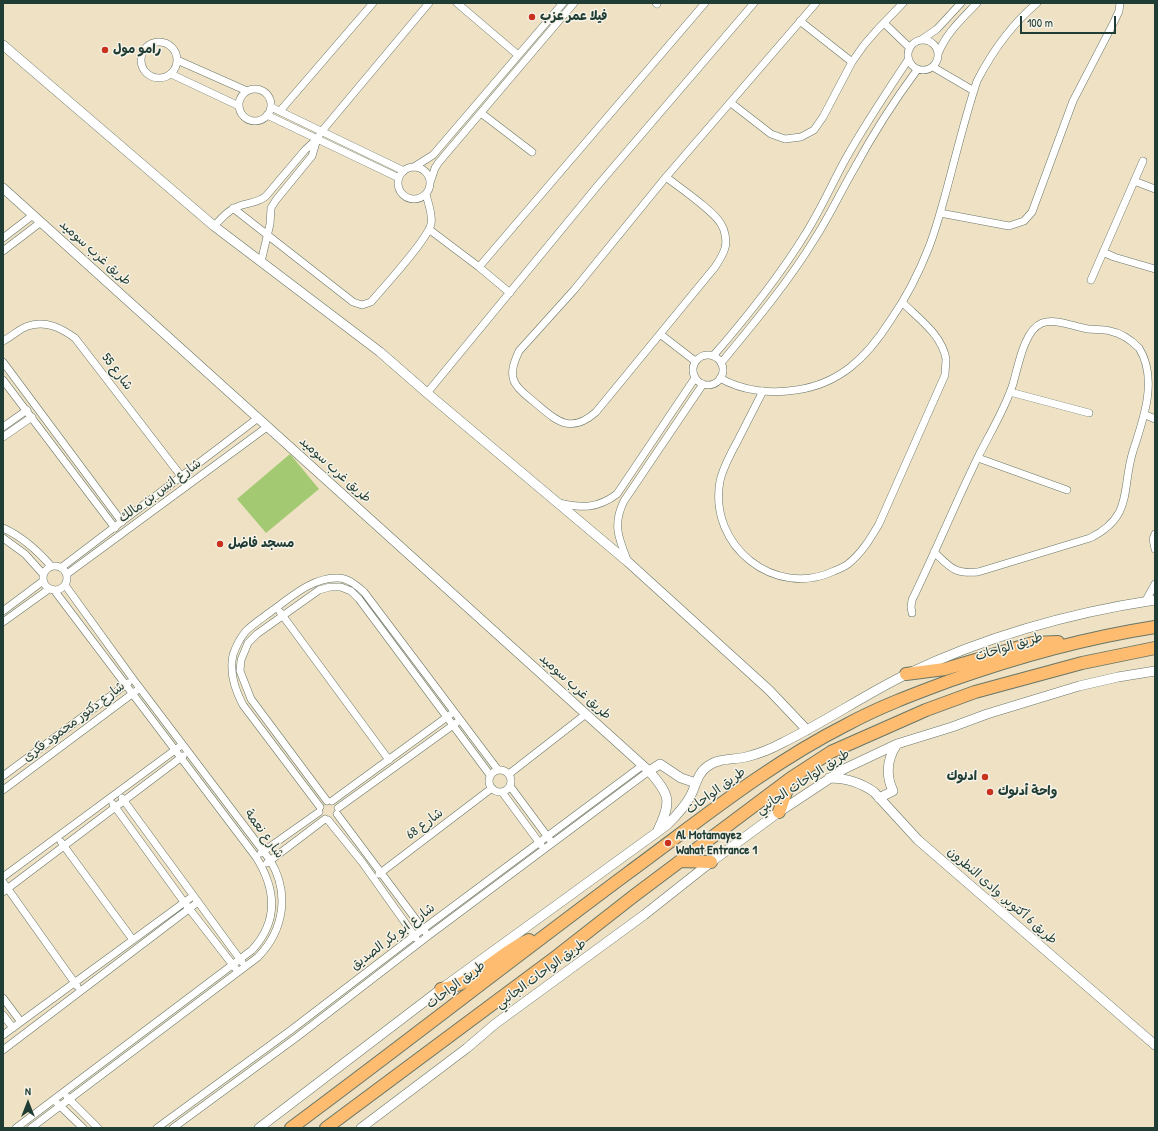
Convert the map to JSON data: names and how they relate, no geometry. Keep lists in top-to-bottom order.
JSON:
{
  "streets": {
    "highway": ["طريق الواحات"],
    "street": [
      "طريق غرب سوميد",
      "شارع 55",
      "شارع انس بن مالك",
      "شارع دكتور محمود فكرى",
      "طريق الواحات الجانبي",
      "شارع 68",
      "شارع نعمة",
      "طريق 6 أكتوبر, وادى النطرون",
      "شارع ابو بكر الصديق"
    ]
  },
  "crossings": [
    ["طريق غرب سوميد", "شارع انس بن مالك"],
    ["طريق غرب سوميد", "شارع ابو بكر الصديق"],
    ["شارع 55", "شارع انس بن مالك"],
    ["شارع انس بن مالك", "شارع نعمة"],
    ["شارع دكتور محمود فكرى", "شارع نعمة"],
    ["طريق الواحات الجانبي", "طريق 6 أكتوبر, وادى النطرون"]
  ],
  "places": [
    "فيلا عمر عزب",
    "رامو مول",
    "مسجد فاضل",
    "ادنوك",
    "واحة أدنوك",
    "Al Motamayez Wahat Entrance 1"
  ],
  "scale_bar": "100 m",
  "north": "top"
}
